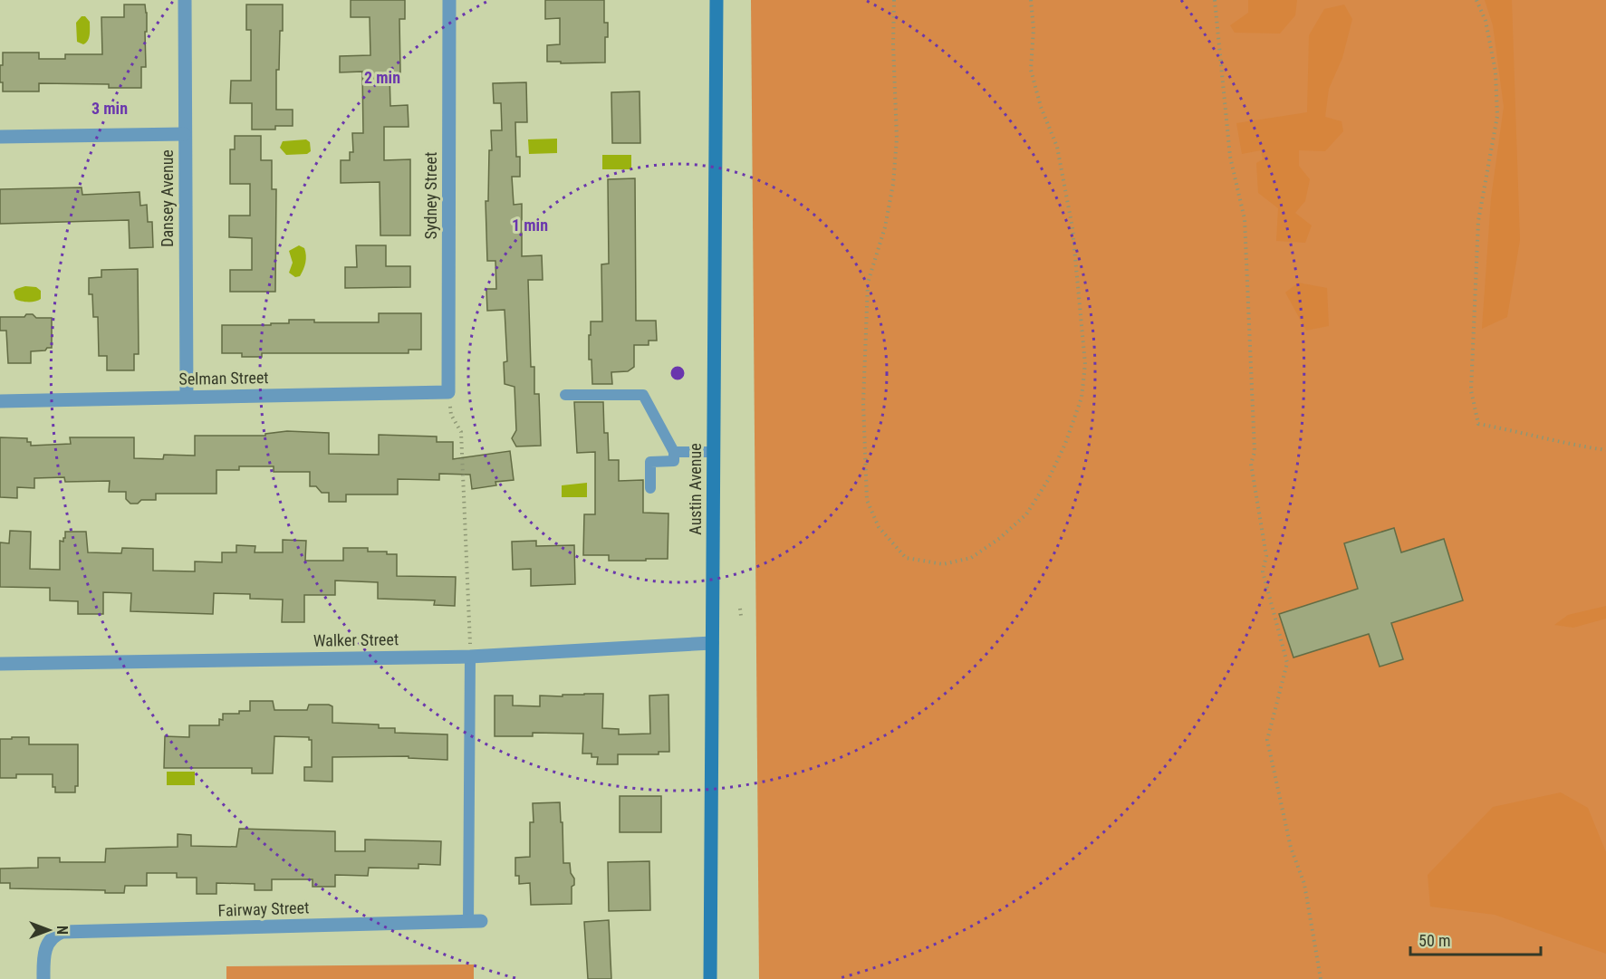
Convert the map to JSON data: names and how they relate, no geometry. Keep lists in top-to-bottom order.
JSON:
{
  "streets": {
    "main road": ["Austin Avenue"],
    "street": [
      "Sydney Street",
      "Dansey Avenue",
      "Selman Street",
      "Walker Street",
      "Fairway Street"
    ]
  },
  "crossings": [
    ["Sydney Street", "Selman Street"],
    ["Dansey Avenue", "Selman Street"],
    ["Austin Avenue", "Walker Street"]
  ],
  "scale_bar": "50 m",
  "north": "right",
  "rings": ["2 min", "3 min", "1 min"]
}
